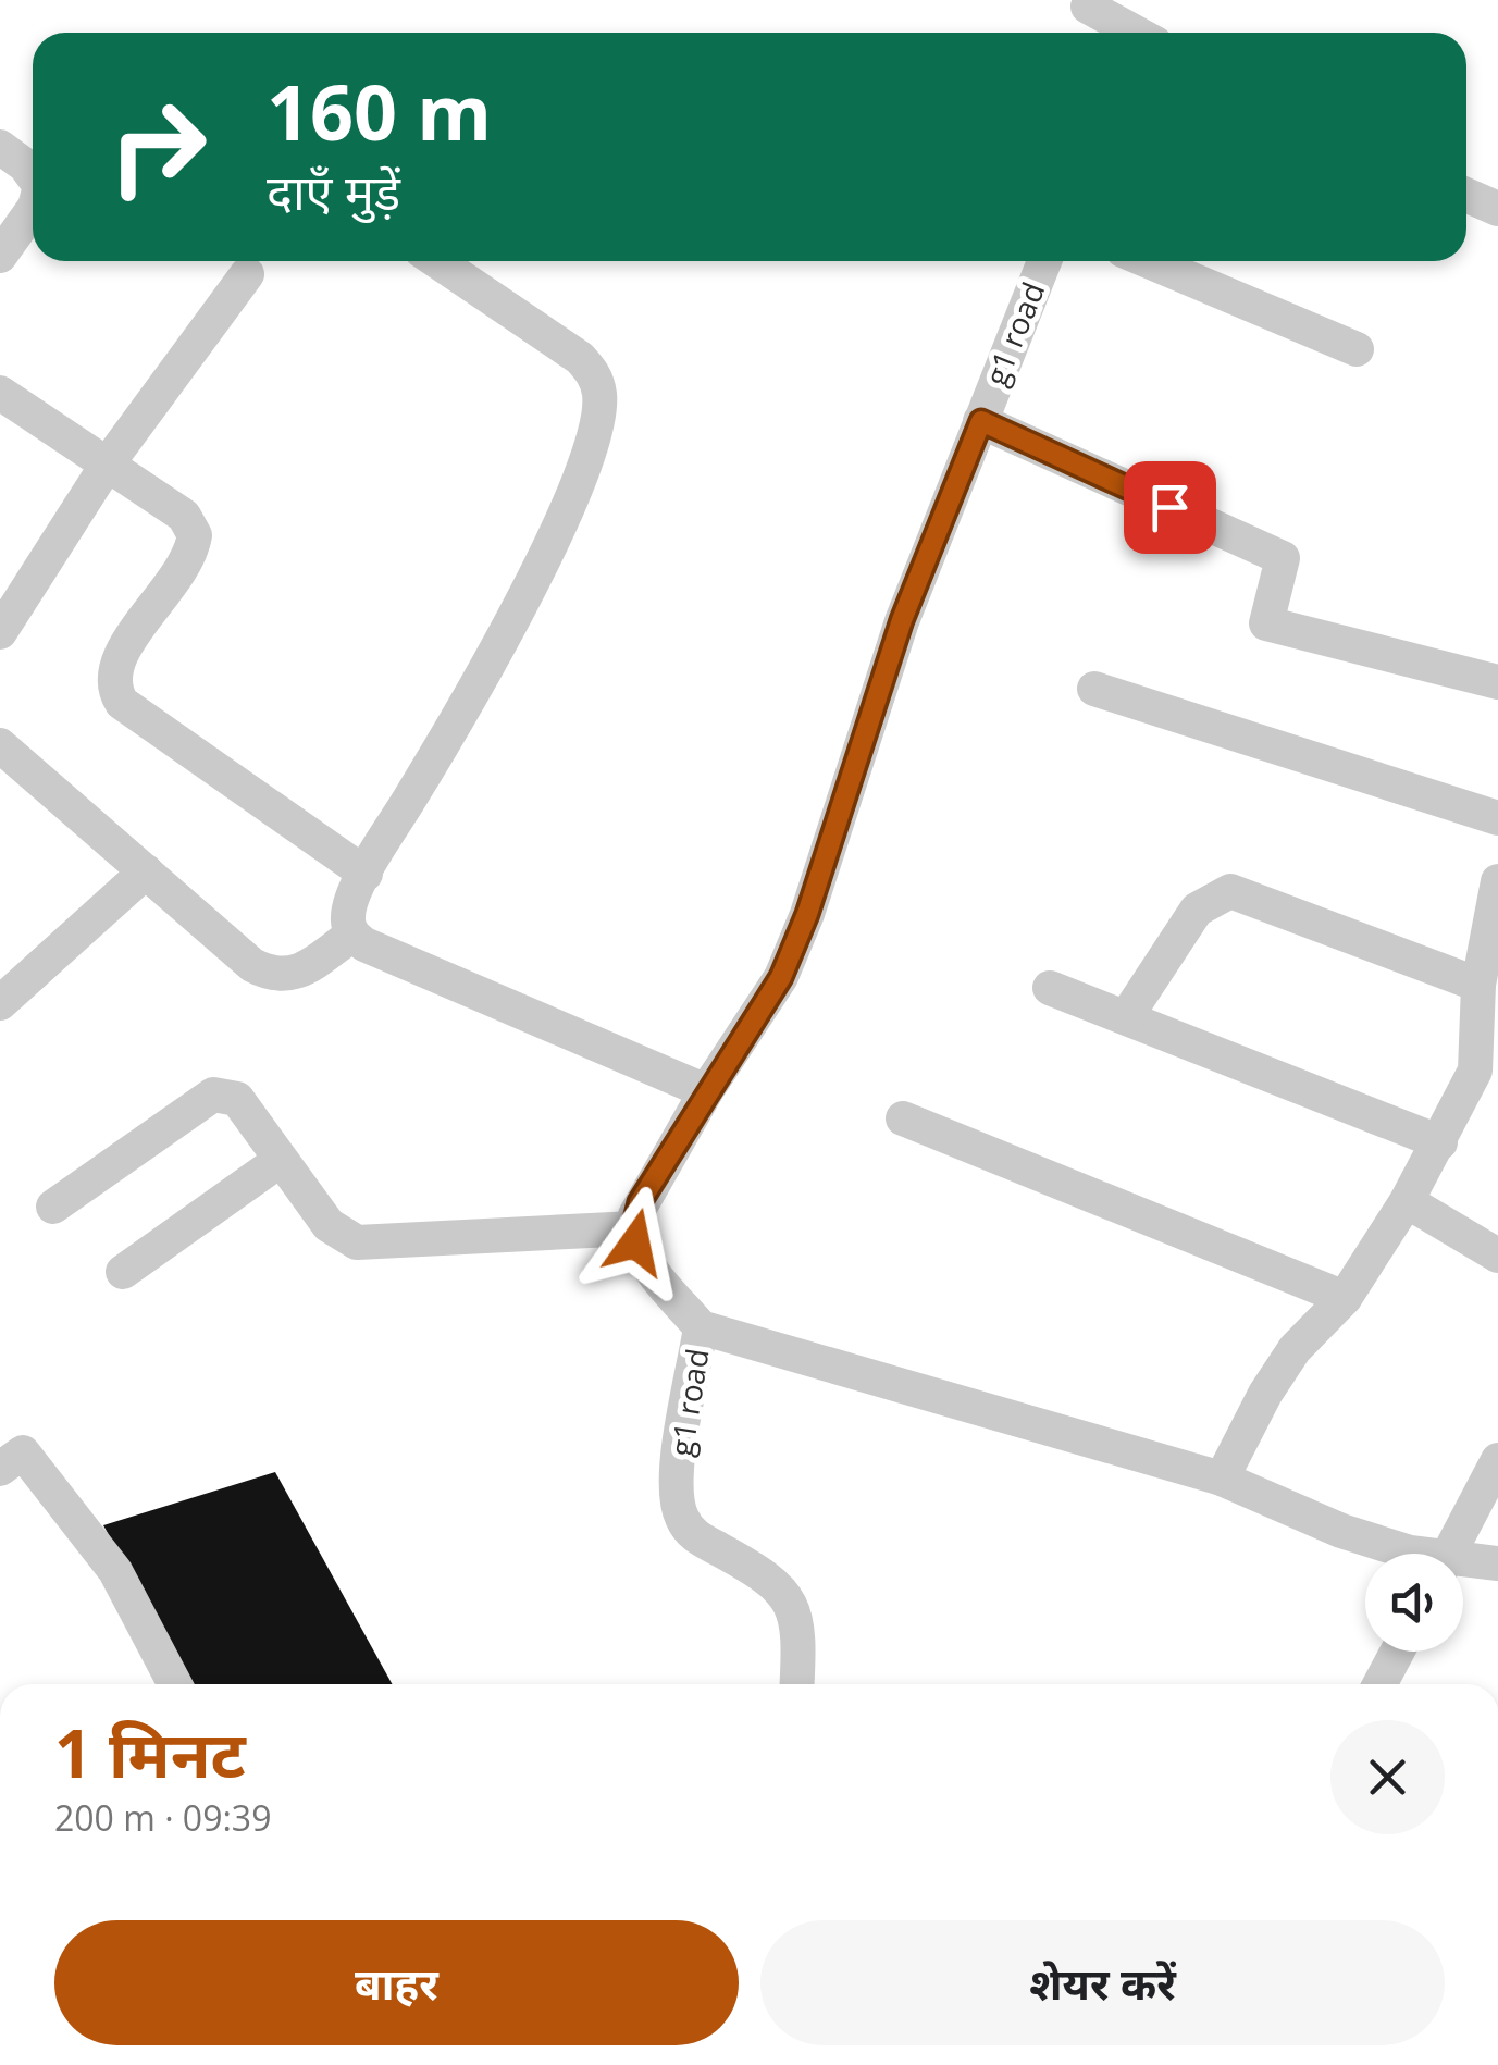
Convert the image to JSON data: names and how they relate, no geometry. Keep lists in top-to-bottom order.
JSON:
{
  "streets": {
    "street": ["g1 road"]
  },
  "page": {
    "turn": ["160 m", "दाएँ मुड़ें"],
    "heading": ["1 मिनट", "200 m · 09:39"],
    "buttons": ["बाहर", "शेयर करें"]
  }
}
